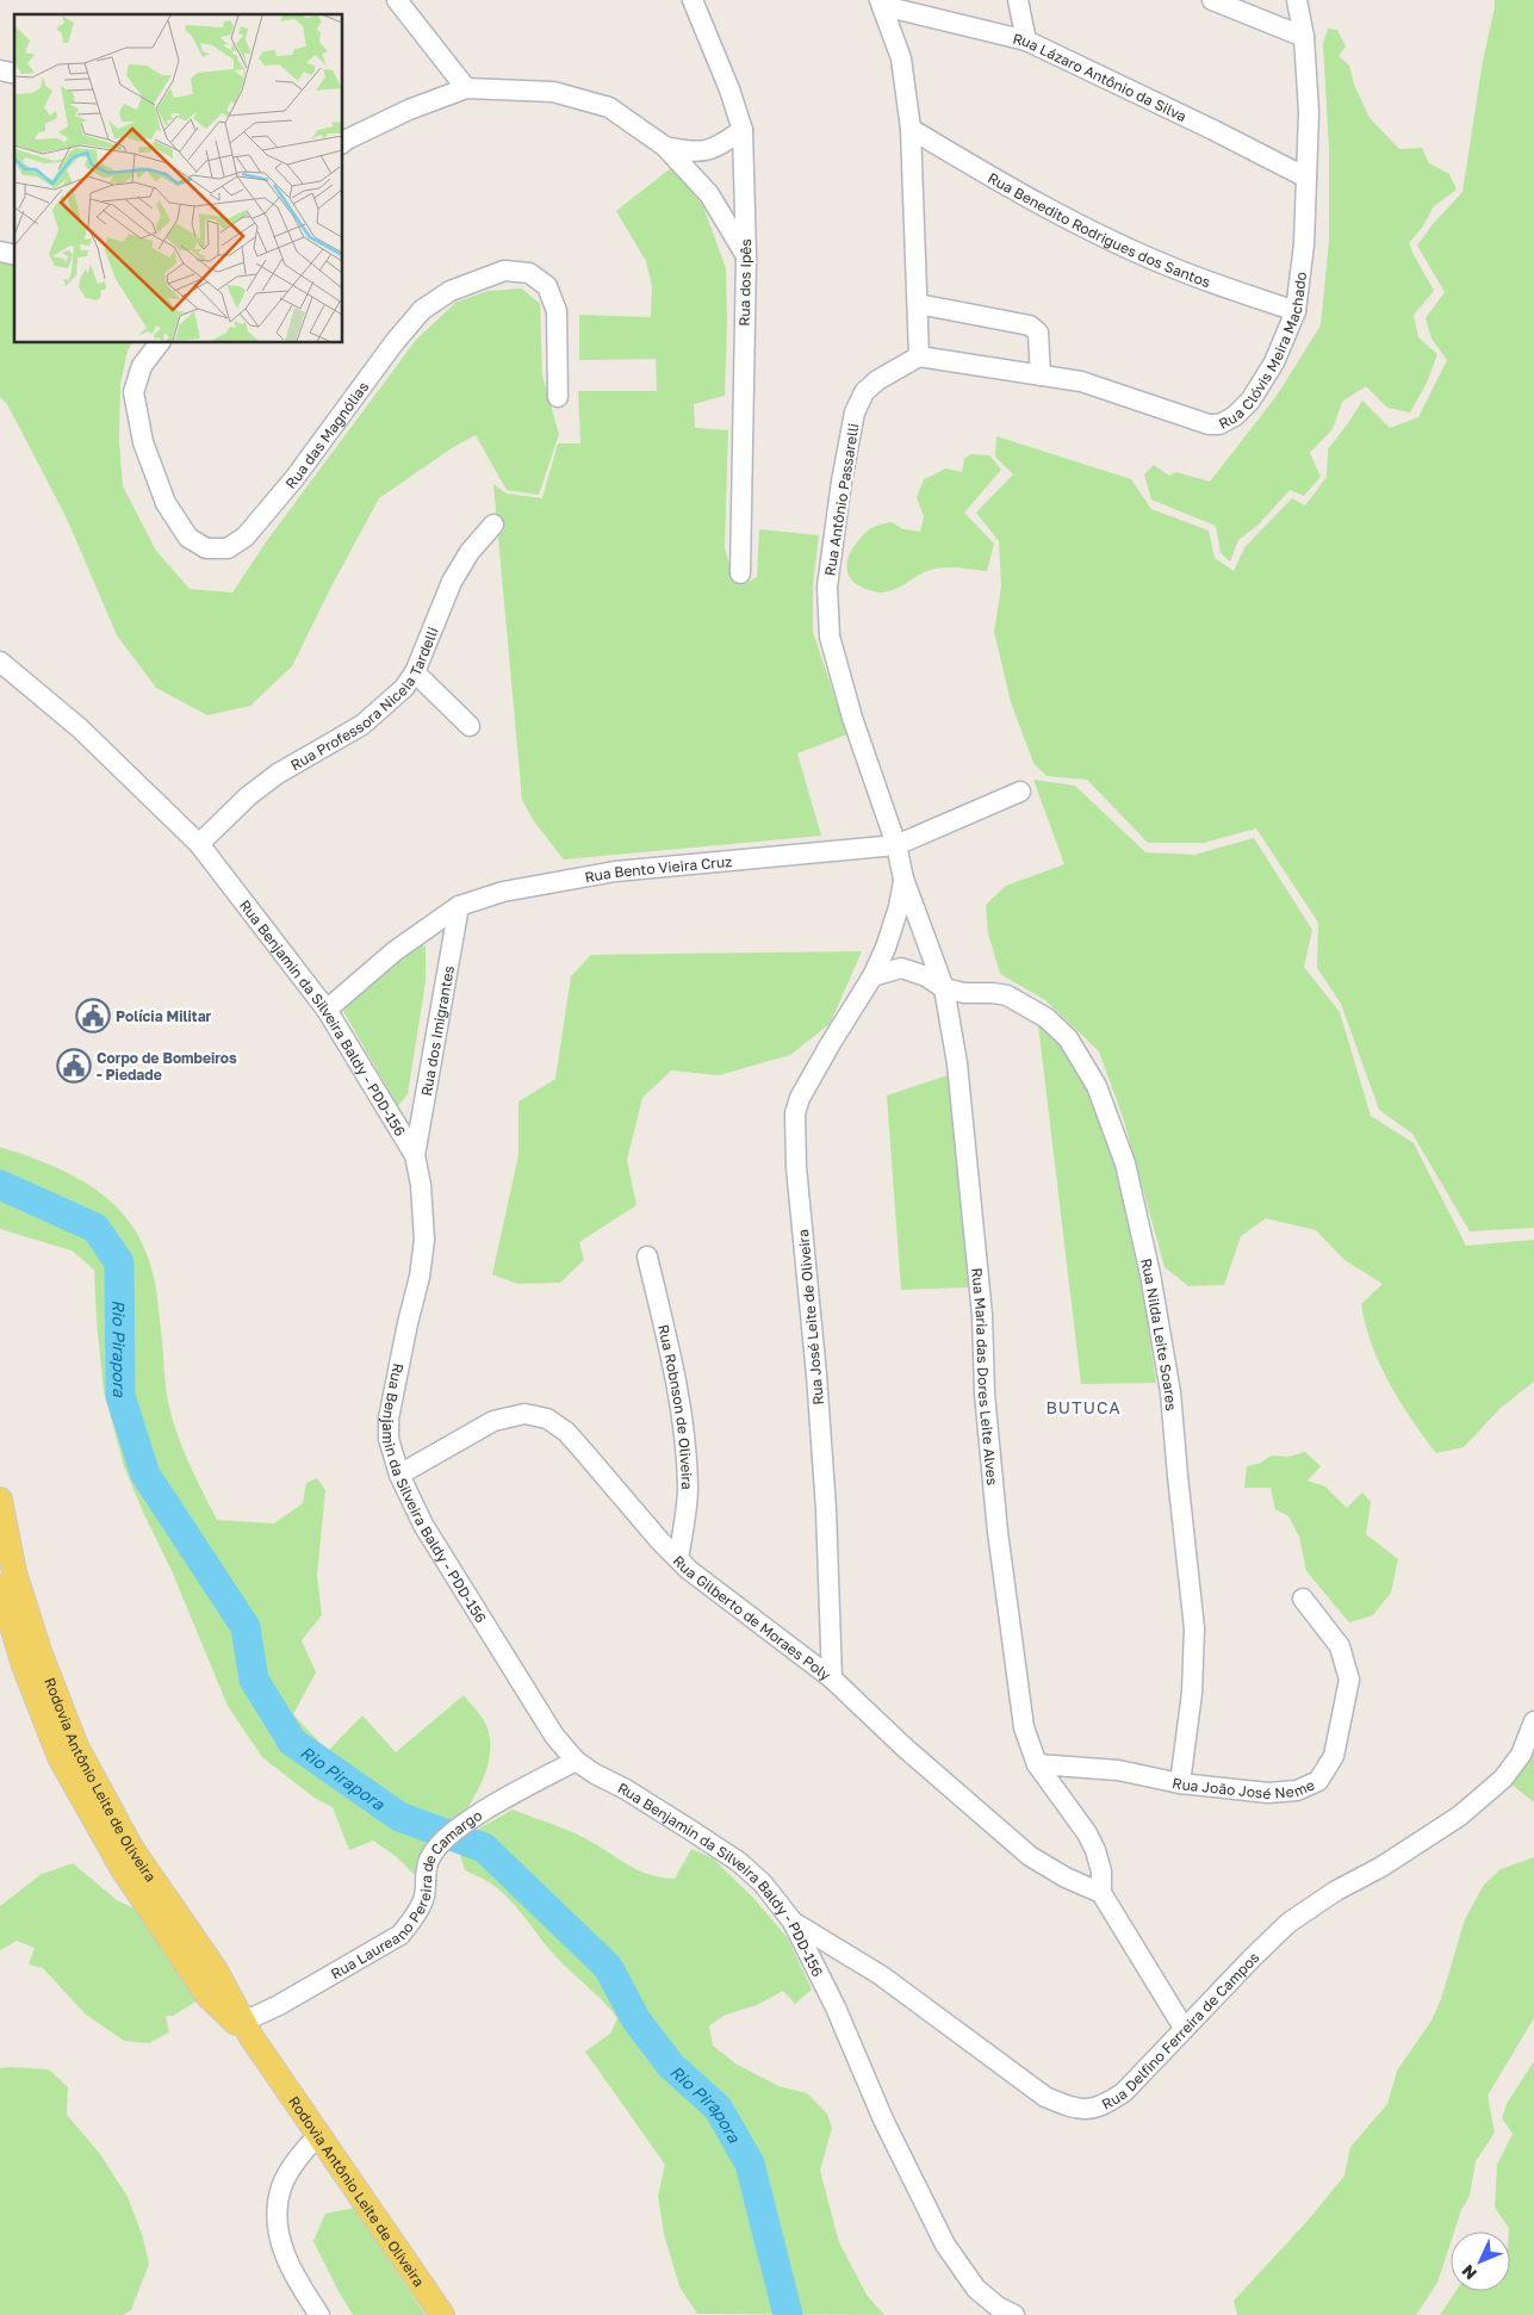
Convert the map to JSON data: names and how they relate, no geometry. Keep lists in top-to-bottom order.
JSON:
{
  "streets": {
    "main road": ["Rodovia Antônio Leite de Oliveira"],
    "street": [
      "Rua Lázaro Antônio da Silva",
      "Rua Benedito Rodrigues dos Santos",
      "Rua dos Ipês",
      "Rua Clóvis Meira Machado",
      "Rua das Magnólias",
      "Rua Antônio Passarelli",
      "Rua Professora Niceia Tardelli",
      "Rua Bento Vieira Cruz",
      "Rua Benjamin da Silveira Baldy - PDD-156",
      "Rua dos Imigrantes",
      "Rua José Leite de Oliveira",
      "Rua Nilda Leite Soares",
      "Rua Maria das Dores Leite Alves",
      "Rua Robnson de Oliveira",
      "Rua Gilberto de Moraes Poly",
      "Rua João José Neme",
      "Rua Laureano Pereira de Camargo",
      "Rua Delfino Ferreira de Campos"
    ]
  },
  "crossings": [
    ["Rua Lázaro Antônio da Silva", "Rua Clóvis Meira Machado"],
    ["Rua Benedito Rodrigues dos Santos", "Rua Clóvis Meira Machado"],
    ["Rua Clóvis Meira Machado", "Rua Antônio Passarelli"],
    ["Rua Antônio Passarelli", "Rua Bento Vieira Cruz"],
    ["Rua Antônio Passarelli", "Rua Maria das Dores Leite Alves"],
    ["Rua Professora Niceia Tardelli", "Rua Benjamin da Silveira Baldy - PDD-156"],
    ["Rua Bento Vieira Cruz", "Rua Benjamin da Silveira Baldy - PDD-156"],
    ["Rua Bento Vieira Cruz", "Rua dos Imigrantes"],
    ["Rua Bento Vieira Cruz", "Rua Maria das Dores Leite Alves"],
    ["Rua Benjamin da Silveira Baldy - PDD-156", "Rua dos Imigrantes"],
    ["Rua Benjamin da Silveira Baldy - PDD-156", "Rua Gilberto de Moraes Poly"],
    ["Rua Benjamin da Silveira Baldy - PDD-156", "Rua Laureano Pereira de Camargo"],
    ["Rua Benjamin da Silveira Baldy - PDD-156", "Rua Delfino Ferreira de Campos"],
    ["Rua José Leite de Oliveira", "Rua Maria das Dores Leite Alves"],
    ["Rua José Leite de Oliveira", "Rua Gilberto de Moraes Poly"],
    ["Rua Nilda Leite Soares", "Rua Maria das Dores Leite Alves"],
    ["Rua Nilda Leite Soares", "Rua João José Neme"],
    ["Rua Maria das Dores Leite Alves", "Rua Gilberto de Moraes Poly"],
    ["Rua Maria das Dores Leite Alves", "Rua João José Neme"],
    ["Rua Robnson de Oliveira", "Rua Gilberto de Moraes Poly"],
    ["Rodovia Antônio Leite de Oliveira", "Rua Laureano Pereira de Camargo"]
  ],
  "districts": ["BUTUCA"],
  "water": ["Rio Pirapora"],
  "places": {
    "public building": ["Polícia Militar", "Corpo de Bombeiros - Piedade"]
  },
  "north": "bottom left"
}
